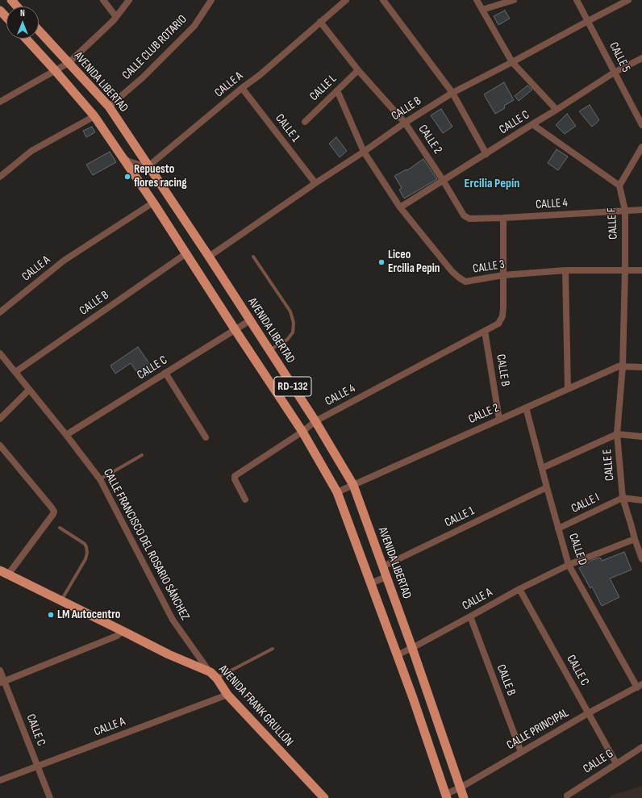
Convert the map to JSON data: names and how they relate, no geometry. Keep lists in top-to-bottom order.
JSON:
{
  "streets": {
    "main road": ["AVENIDA LIBERTAD", "RD-132", "AVENIDA FRANK GRULLÓN"],
    "street": [
      "CALLE CLUB ROTARIO",
      "CALLE 5",
      "CALLE A",
      "CALLE L",
      "CALLE B",
      "CALLE C",
      "CALLE 1",
      "CALLE 2",
      "CALLE 4",
      "CALLE F",
      "CALLE 3",
      "CALLE E",
      "CALLE I",
      "CALLE FRANCISCO DEL ROSARIO SÁNCHEZ",
      "CALLE D",
      "CALLE PRINCIPAL",
      "CALLE G"
    ]
  },
  "crossings": [
    ["CALLE CLUB ROTARIO", "AVENIDA LIBERTAD"],
    ["CALLE 5", "CALLE B"],
    ["CALLE 5", "CALLE C"],
    ["AVENIDA LIBERTAD", "CALLE A"],
    ["AVENIDA LIBERTAD", "CALLE B"],
    ["AVENIDA LIBERTAD", "CALLE C"],
    ["AVENIDA LIBERTAD", "CALLE 1"],
    ["AVENIDA LIBERTAD", "CALLE 2"],
    ["AVENIDA LIBERTAD", "CALLE 4"],
    ["AVENIDA LIBERTAD", "CALLE PRINCIPAL"],
    ["CALLE A", "CALLE B"],
    ["CALLE A", "CALLE C"],
    ["CALLE A", "CALLE 1"],
    ["CALLE A", "CALLE 2"],
    ["CALLE A", "RD-132"],
    ["CALLE A", "CALLE E"],
    ["CALLE A", "CALLE D"],
    ["CALLE A", "AVENIDA FRANK GRULLÓN"],
    ["CALLE L", "CALLE 2"],
    ["CALLE L", "CALLE 3"],
    ["CALLE B", "CALLE 1"],
    ["CALLE B", "CALLE 2"],
    ["CALLE B", "CALLE 4"],
    ["CALLE B", "CALLE 3"],
    ["CALLE B", "RD-132"],
    ["CALLE B", "CALLE FRANCISCO DEL ROSARIO SÁNCHEZ"],
    ["CALLE B", "CALLE PRINCIPAL"],
    ["CALLE C", "CALLE 2"],
    ["CALLE C", "CALLE 3"],
    ["CALLE C", "RD-132"],
    ["CALLE C", "CALLE FRANCISCO DEL ROSARIO SÁNCHEZ"],
    ["CALLE C", "CALLE PRINCIPAL"],
    ["CALLE C", "CALLE G"],
    ["CALLE 1", "CALLE D"],
    ["CALLE 2", "CALLE 4"],
    ["CALLE 2", "CALLE F"],
    ["CALLE 2", "RD-132"],
    ["CALLE 2", "CALLE E"],
    ["CALLE 2", "CALLE D"],
    ["CALLE 4", "CALLE F"],
    ["CALLE 4", "RD-132"],
    ["CALLE F", "CALLE 3"],
    ["CALLE F", "CALLE E"],
    ["RD-132", "CALLE PRINCIPAL"],
    ["CALLE E", "CALLE I"],
    ["CALLE I", "CALLE D"],
    ["CALLE FRANCISCO DEL ROSARIO SÁNCHEZ", "AVENIDA FRANK GRULLÓN"],
    ["CALLE D", "CALLE PRINCIPAL"]
  ],
  "districts": ["Ercilia Pepín"],
  "places": ["Repuesto flores racing", "Liceo Ercilia Pepin", "LM Autocentro"],
  "north": "top"
}
